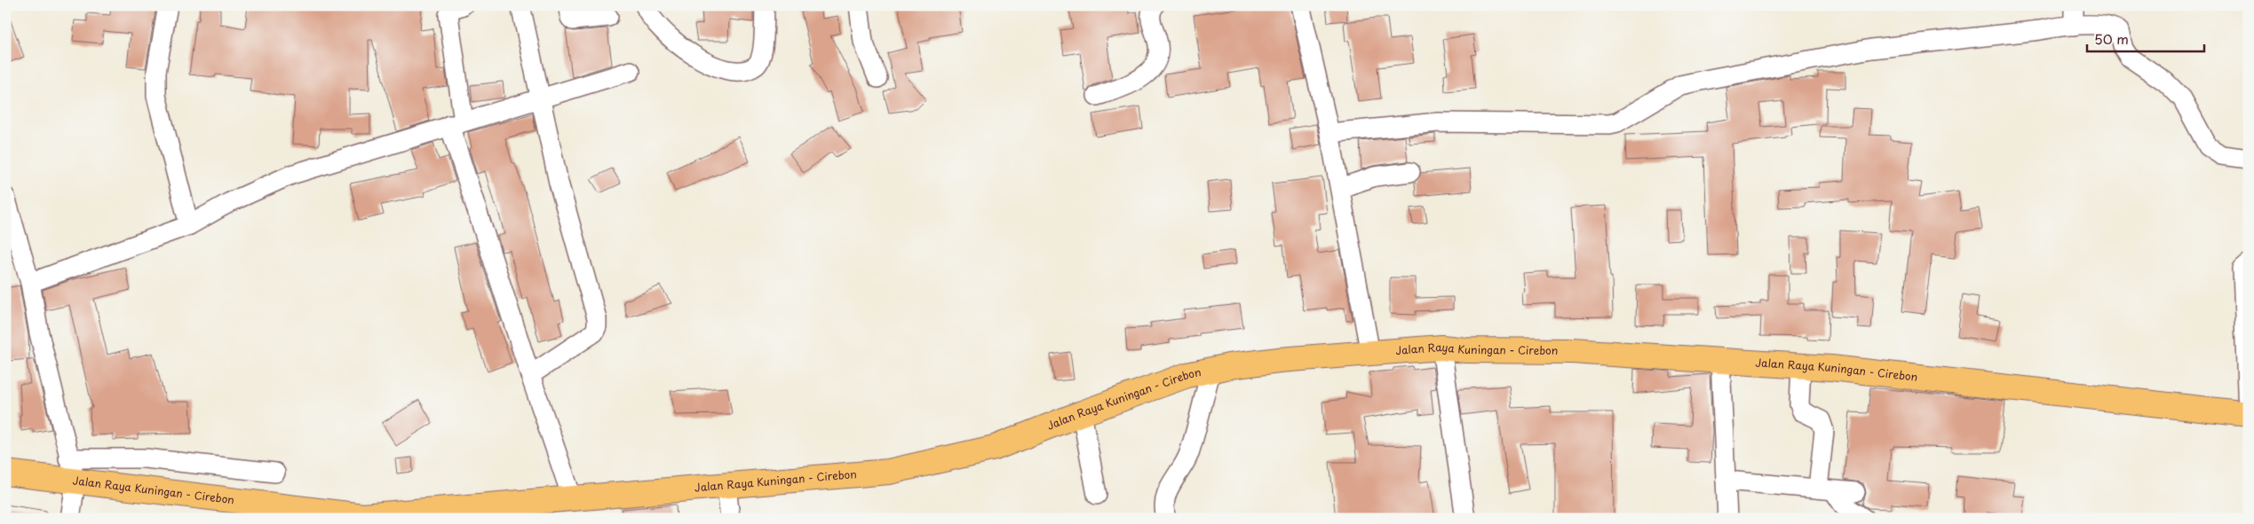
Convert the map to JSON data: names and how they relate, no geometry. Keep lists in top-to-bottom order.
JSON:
{
  "streets": {
    "highway": ["Jalan Raya Kuningan - Cirebon"]
  },
  "scale_bar": "50 m"
}
